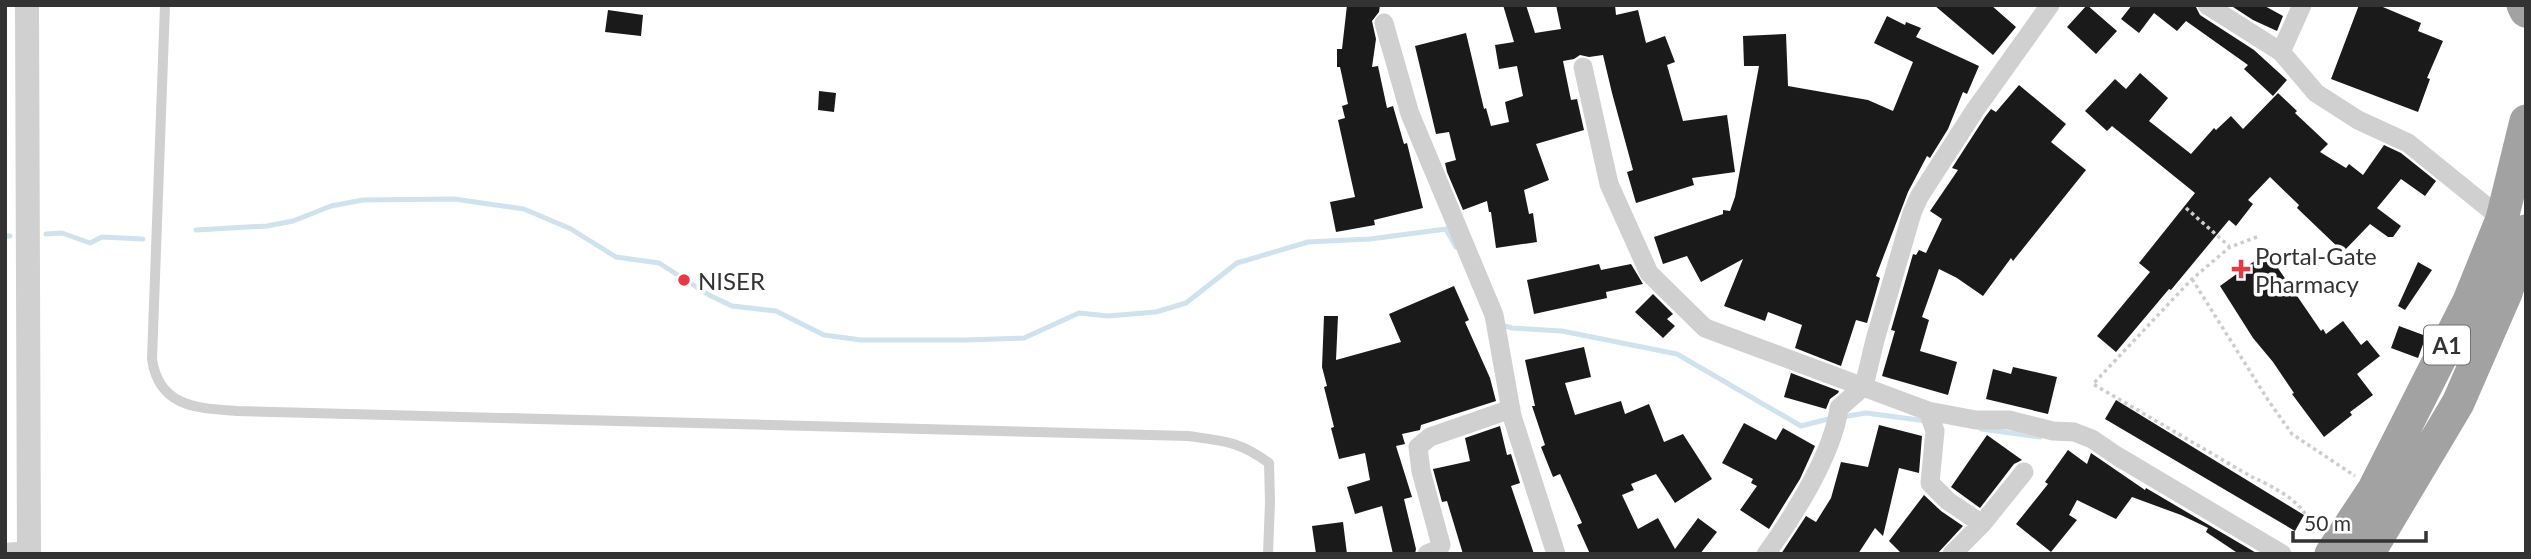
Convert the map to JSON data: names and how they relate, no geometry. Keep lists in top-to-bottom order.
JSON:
{
  "streets": {
    "highway": ["A1"]
  },
  "places": {
    "health": ["Portal-Gate Pharmacy"],
    "other": ["NISER"]
  },
  "scale_bar": "50 m"
}
